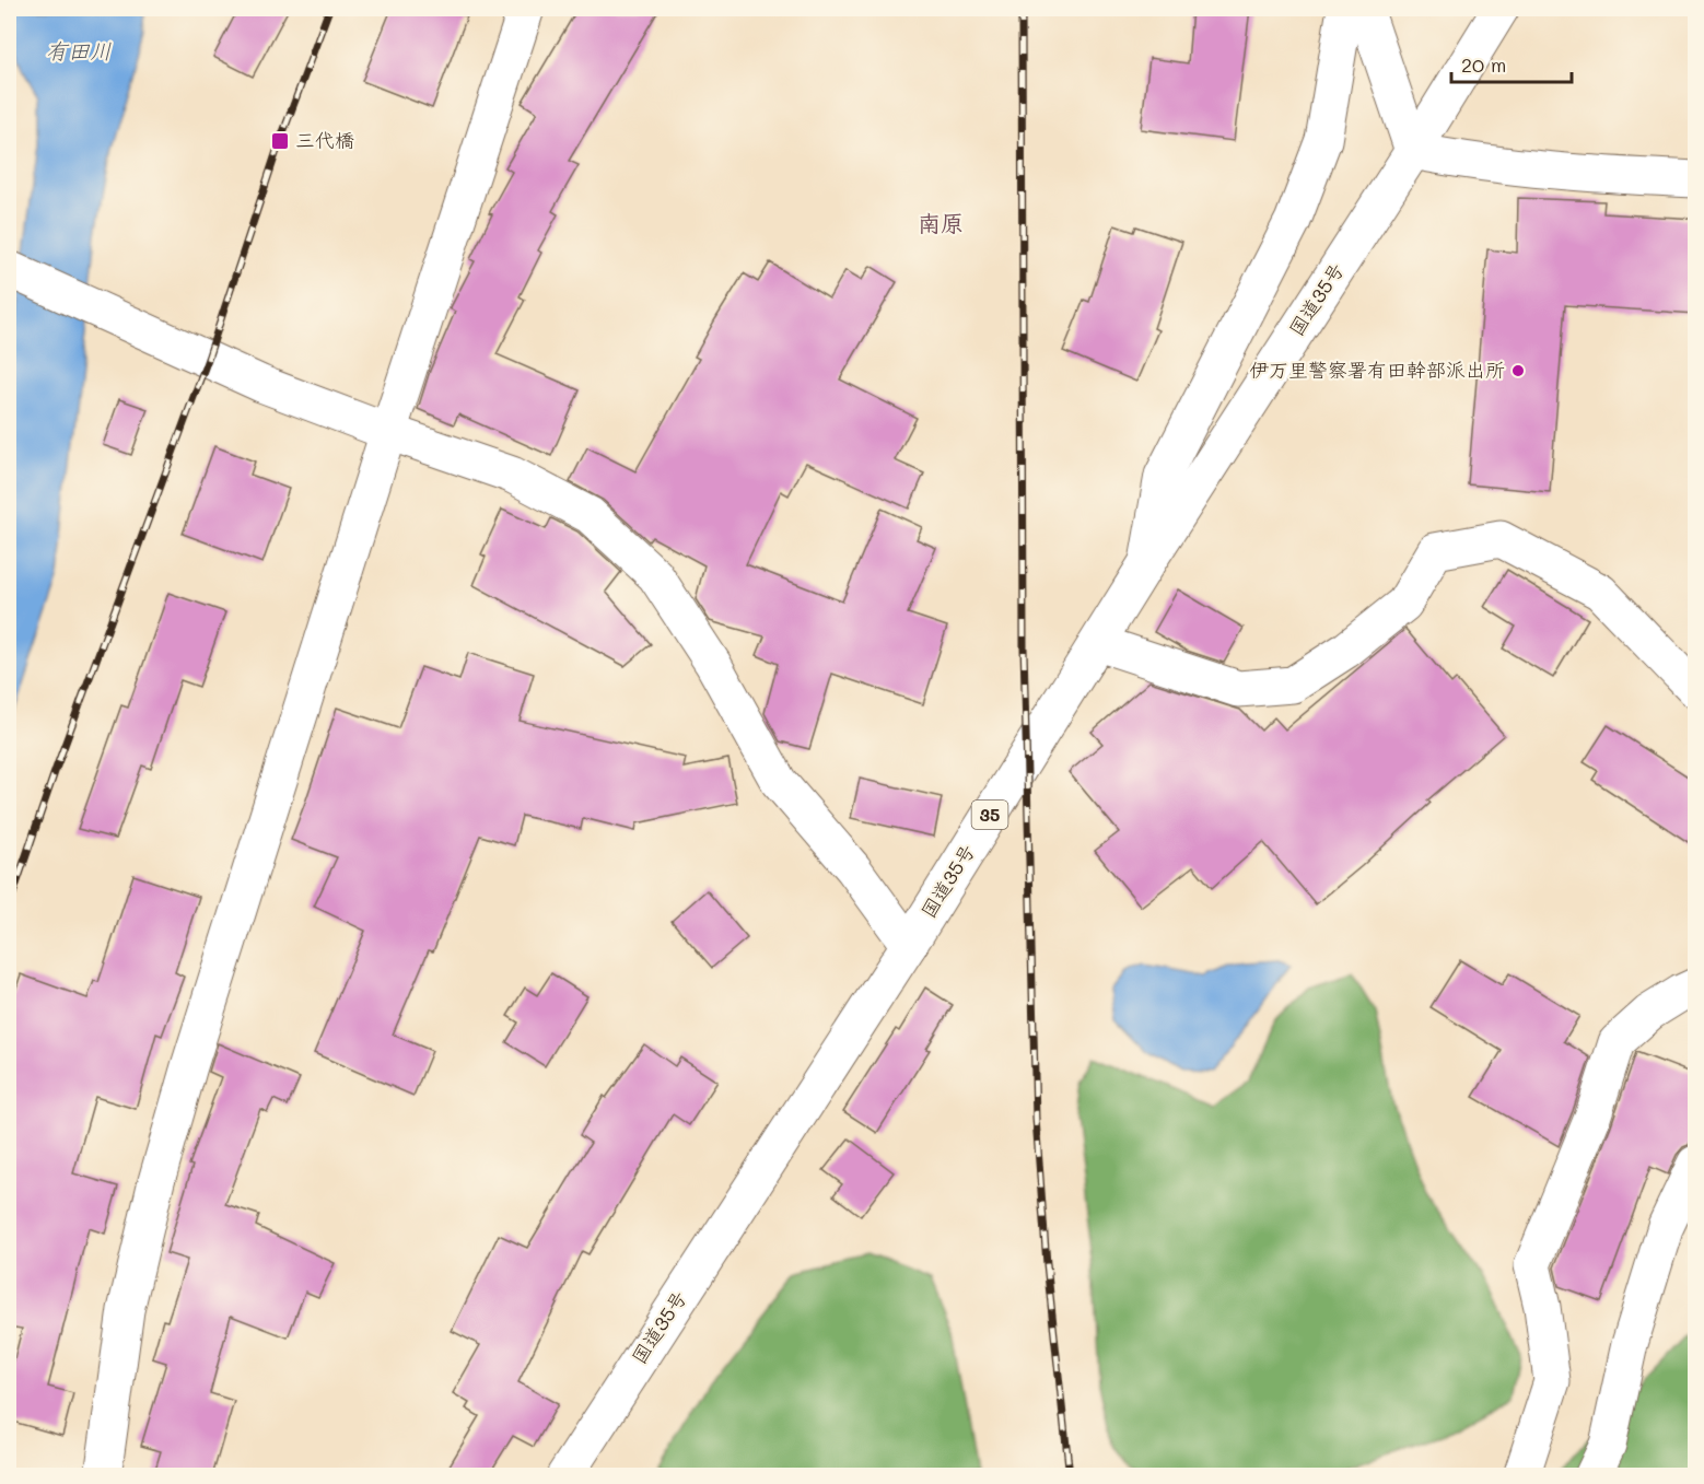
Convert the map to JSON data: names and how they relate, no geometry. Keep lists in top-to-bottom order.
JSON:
{
  "streets": {
    "main road": ["国道35号", "35"]
  },
  "crossings": [
    ["国道35号", "35"]
  ],
  "districts": ["南原"],
  "water": ["有田川"],
  "places": {
    "transit": ["三代橋"],
    "other": ["伊万里警察署有田幹部派出所"]
  },
  "scale_bar": "20 m"
}
